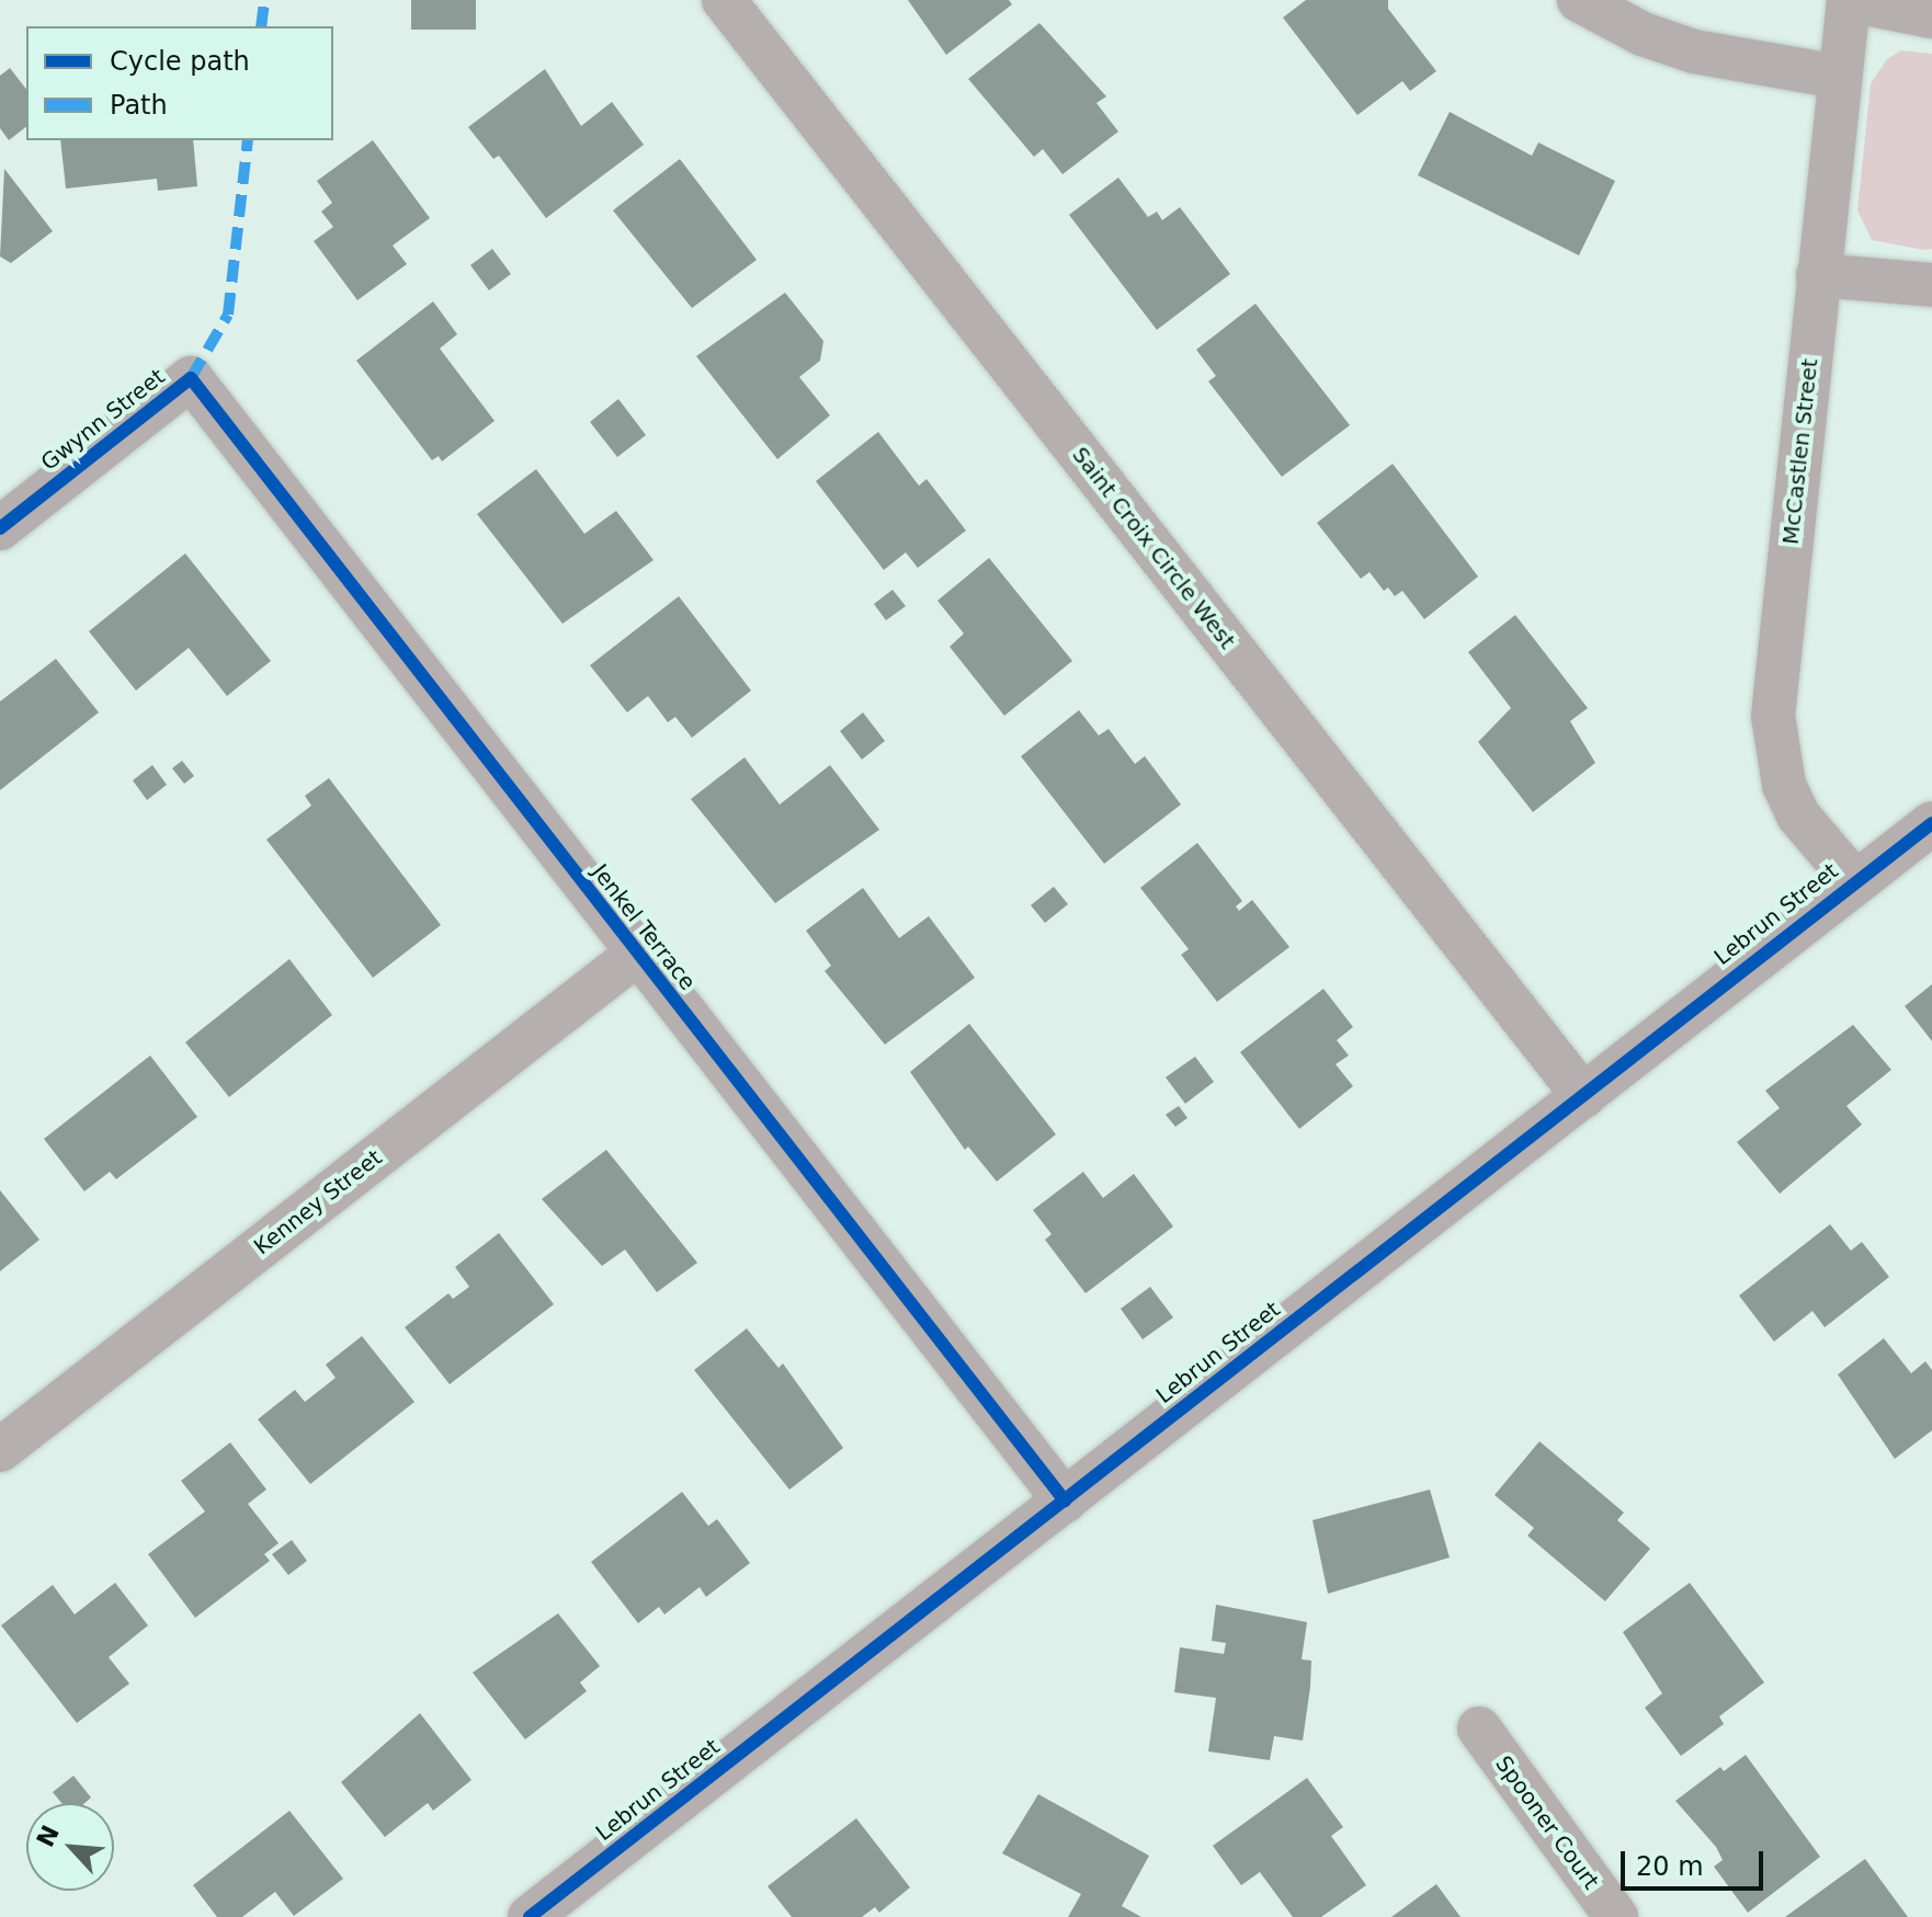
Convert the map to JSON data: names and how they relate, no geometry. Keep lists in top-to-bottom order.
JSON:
{
  "streets": {
    "street": [
      "Gwynn Street",
      "McCastlen Street",
      "Saint Croix Circle West",
      "Lebrun Street",
      "Jenkel Terrace",
      "Kenney Street",
      "Spooner Court"
    ]
  },
  "crossings": [
    ["Gwynn Street", "Jenkel Terrace"],
    ["McCastlen Street", "Lebrun Street"],
    ["Saint Croix Circle West", "Lebrun Street"],
    ["Lebrun Street", "Jenkel Terrace"],
    ["Jenkel Terrace", "Kenney Street"]
  ],
  "legend": ["Cycle path", "Path"],
  "scale_bar": "20 m",
  "north": "top left"
}
